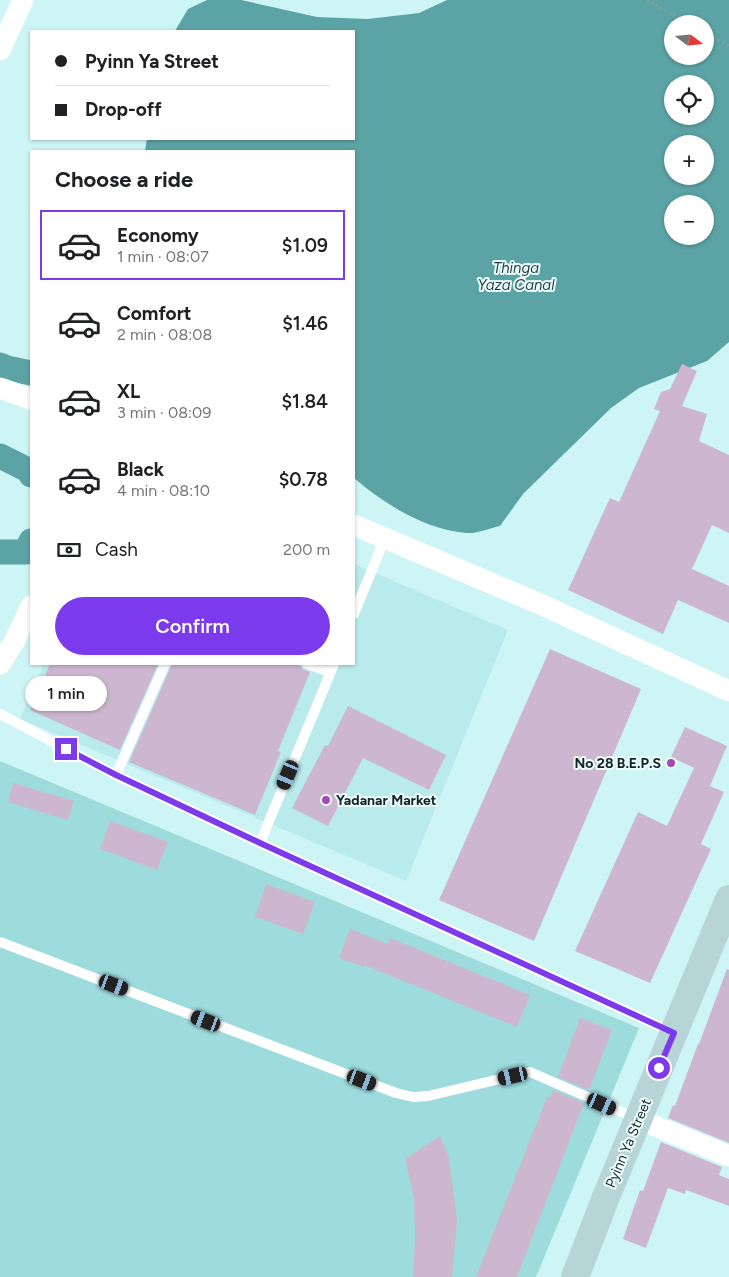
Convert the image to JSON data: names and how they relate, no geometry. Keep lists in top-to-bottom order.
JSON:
{
  "streets": {
    "main road": ["Pyinn Ya Street"]
  },
  "water": ["Thinga Yaza Canal"],
  "places": ["No 28 B.E.P.S", "Yadanar Market"],
  "north": "right",
  "page": {
    "map_buttons": ["+", "−"],
    "banner": ["Pyinn Ya Street", "Drop-off"],
    "heading": "Choose a ride",
    "list": [
      {
        "name": "Economy",
        "note": "1 min · 08:07",
        "value": "$1.09"
      },
      {
        "name": "Comfort",
        "note": "2 min · 08:08",
        "value": "$1.46"
      },
      {
        "name": "XL",
        "note": "3 min · 08:09",
        "value": "$1.84"
      },
      {
        "name": "Black",
        "note": "4 min · 08:10",
        "value": "$0.78"
      }
    ],
    "pay": ["Cash", "200 m"],
    "buttons": "Confirm",
    "bubble": "1 min"
  }
}
